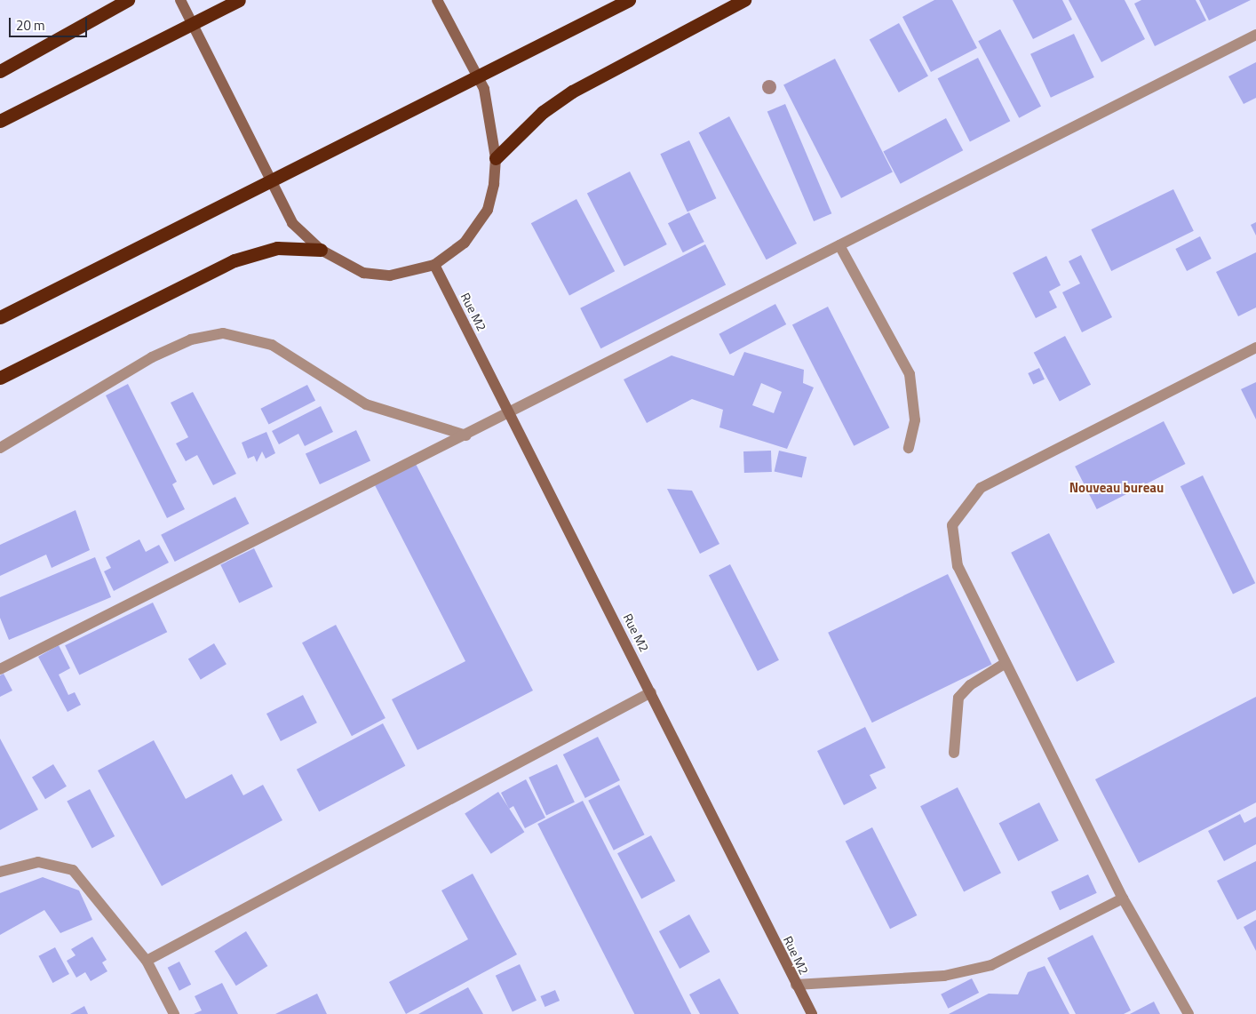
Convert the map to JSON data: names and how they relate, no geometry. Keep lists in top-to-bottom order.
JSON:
{
  "streets": {
    "main road": ["Rue M2"]
  },
  "districts": ["Nouveau bureau"],
  "scale_bar": "20 m"
}
